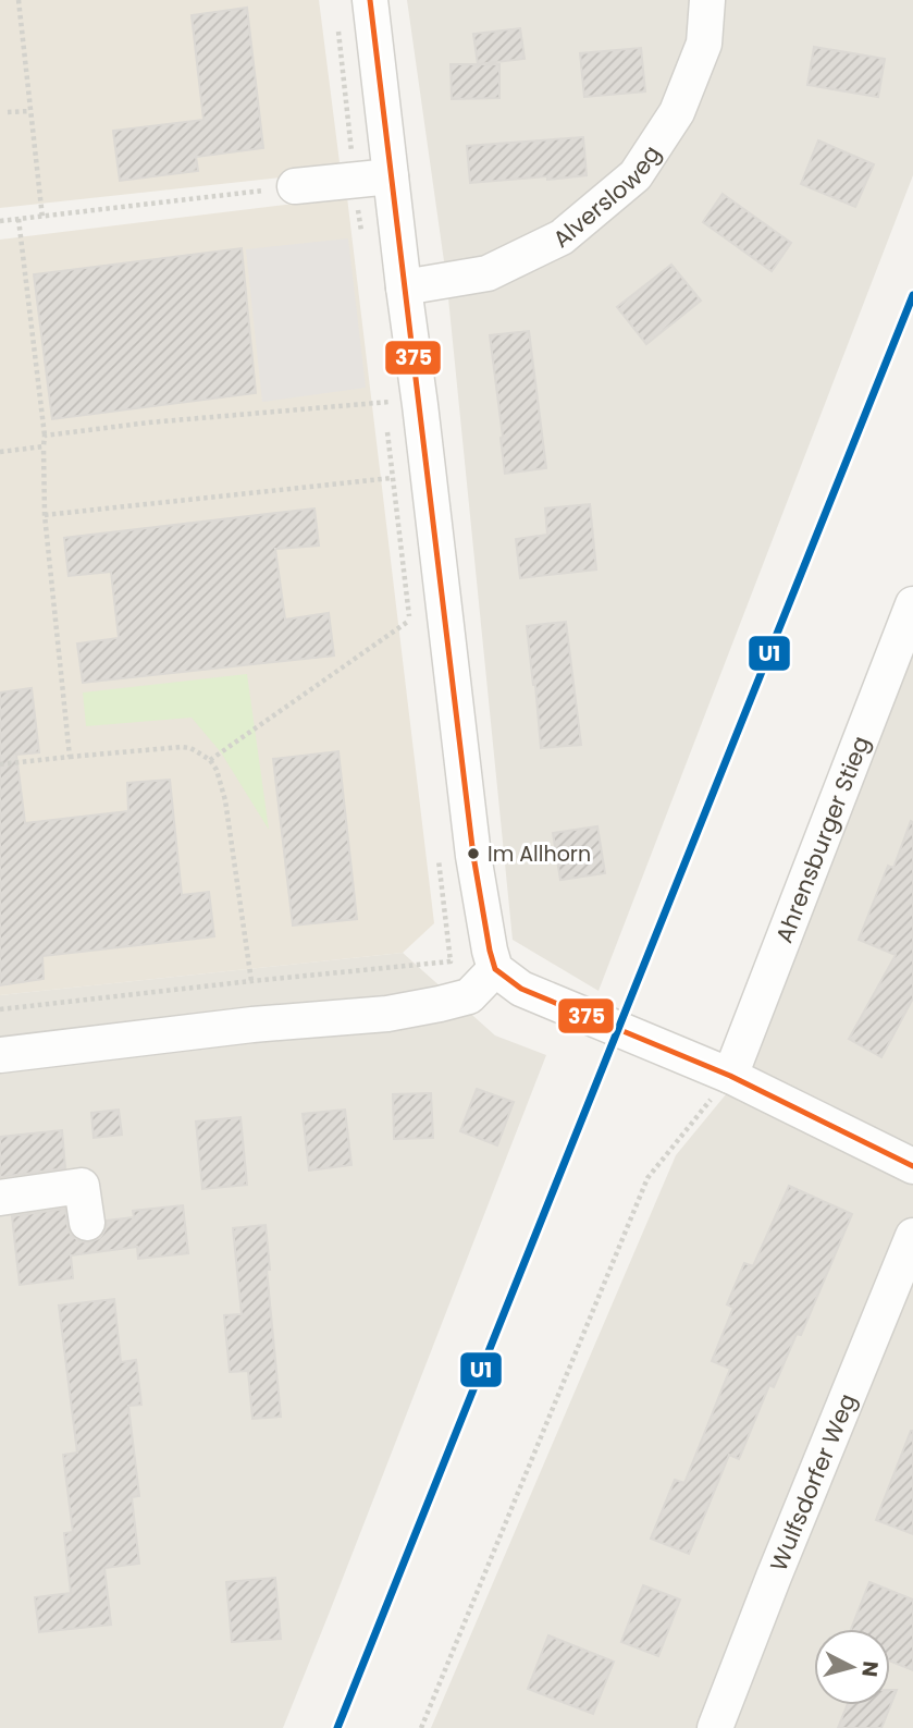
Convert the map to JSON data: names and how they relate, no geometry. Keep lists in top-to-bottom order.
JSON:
{
  "streets": {
    "street": ["Alversloweg", "Ahrensburger Stieg", "Wulfsdorfer Weg"]
  },
  "places": ["Im Allhorn"],
  "lines": ["transit line 375", "transit line U1"],
  "north": "right"
}
